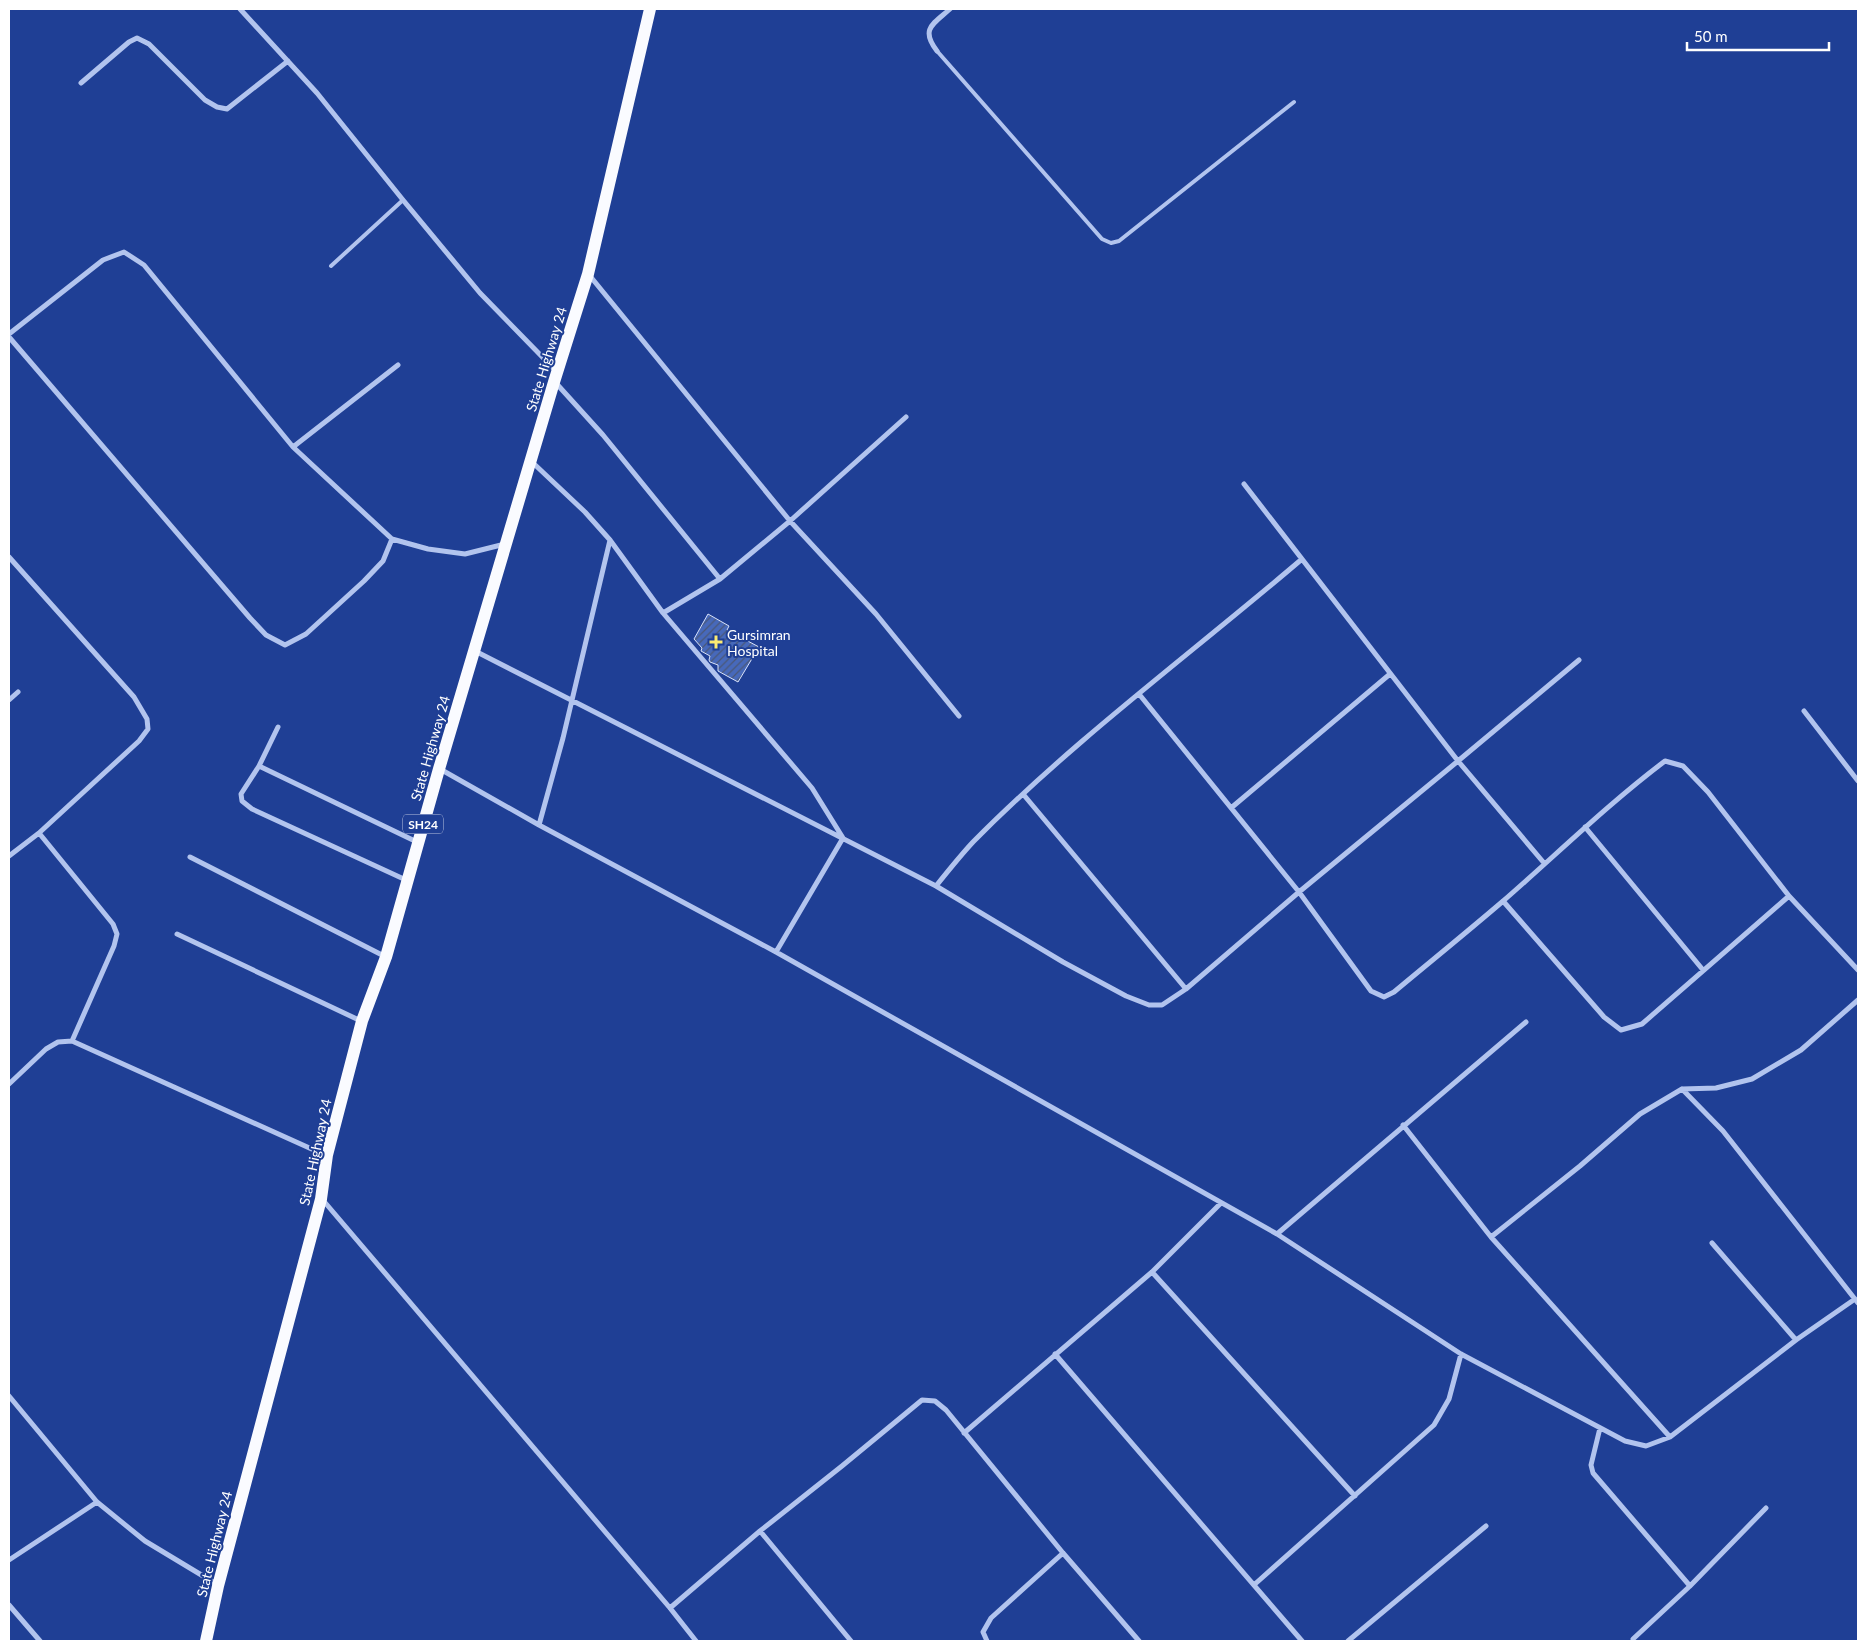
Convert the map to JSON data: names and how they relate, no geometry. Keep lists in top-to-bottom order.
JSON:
{
  "streets": {
    "main road": ["State Highway 24", "SH24"]
  },
  "places": {
    "health": ["Gursimran Hospital"]
  },
  "scale_bar": "50 m"
}
